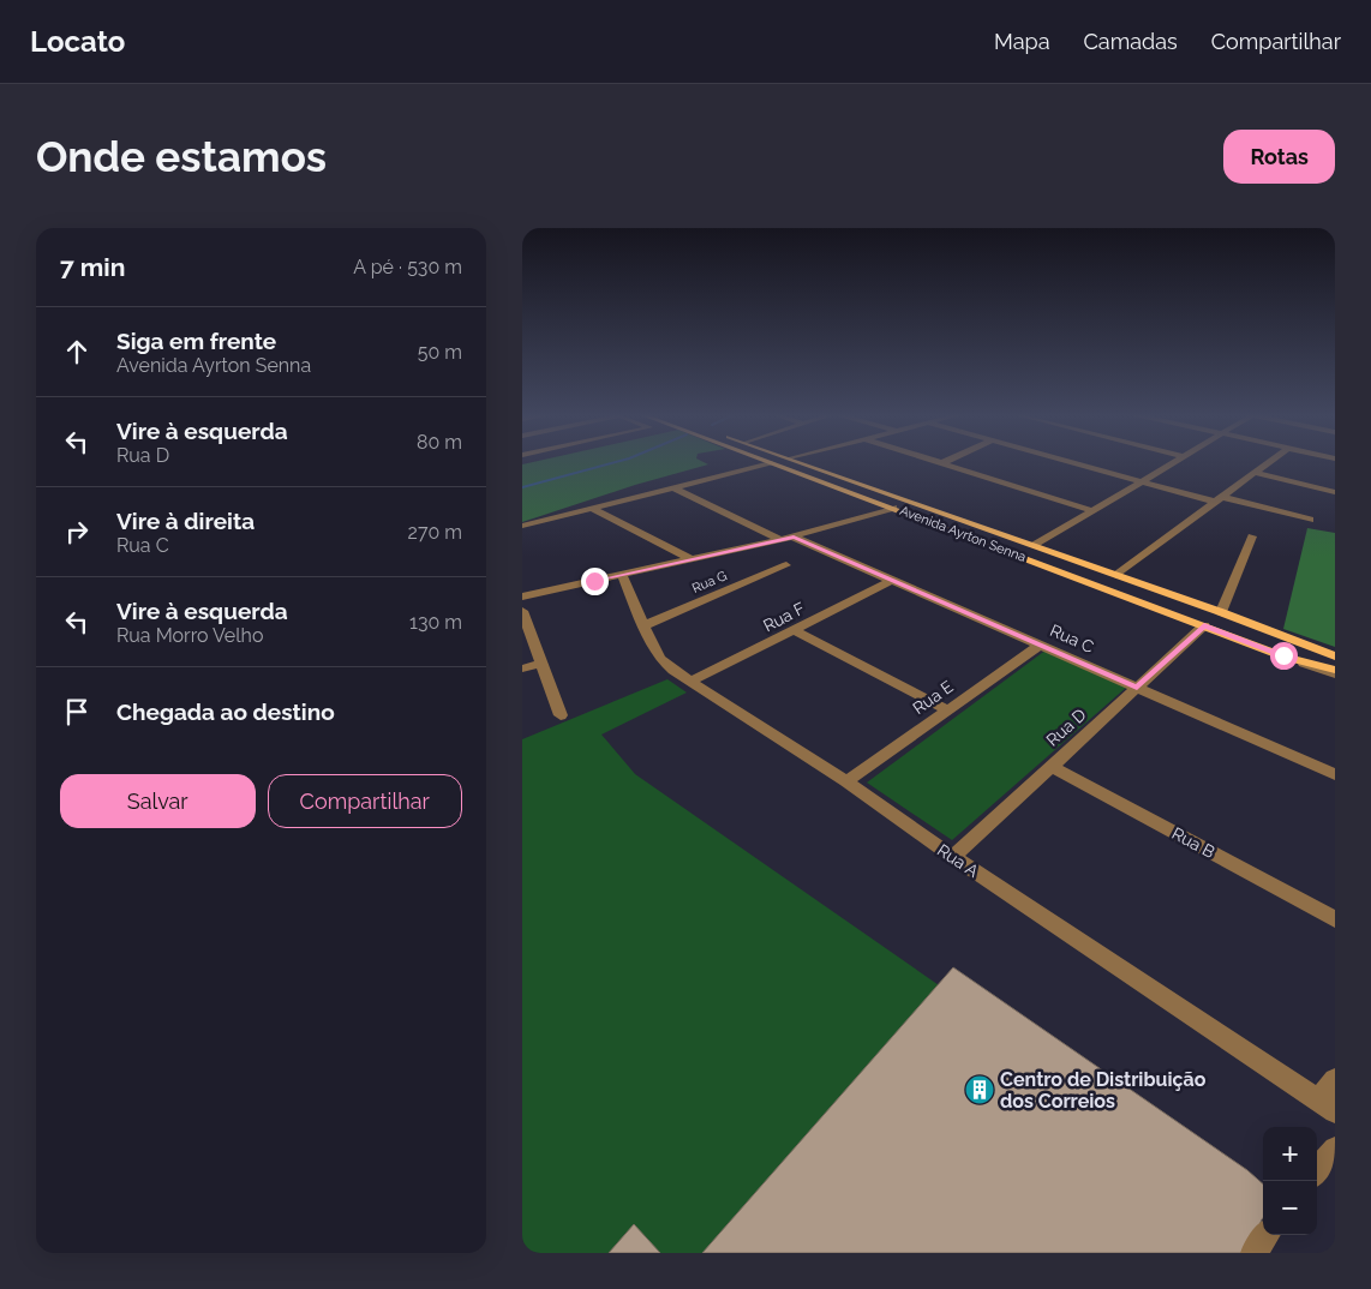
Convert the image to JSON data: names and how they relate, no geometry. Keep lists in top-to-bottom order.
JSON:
{
  "streets": {
    "main road": ["Avenida Ayrton Senna"],
    "street": [
      "Rua G",
      "Rua F",
      "Rua C",
      "Rua E",
      "Rua D",
      "Rua B",
      "Rua A"
    ]
  },
  "crossings": [
    ["Avenida Ayrton Senna", "Rua D"],
    ["Rua G", "Rua A"],
    ["Rua F", "Rua C"],
    ["Rua F", "Rua A"],
    ["Rua C", "Rua E"],
    ["Rua C", "Rua D"],
    ["Rua E", "Rua A"],
    ["Rua D", "Rua B"],
    ["Rua D", "Rua A"]
  ],
  "places": {
    "building": ["Centro de Distribuição dos Correios"]
  },
  "page": {
    "header": "Locato",
    "nav": ["Mapa", "Camadas", "Compartilhar"],
    "buttons": [
      "Rotas",
      ["Salvar", "Compartilhar"]
    ],
    "title": "Onde estamos",
    "heading": ["7 min", "A pé · 530 m"],
    "list": [
      ["Siga em frente", "Avenida Ayrton Senna", "50 m"],
      ["Vire à esquerda", "Rua D", "80 m"],
      ["Vire à direita", "Rua C", "270 m"],
      ["Vire à esquerda", "Rua Morro Velho", "130 m"],
      "Chegada ao destino"
    ],
    "map_buttons": ["+", "−"]
  }
}
